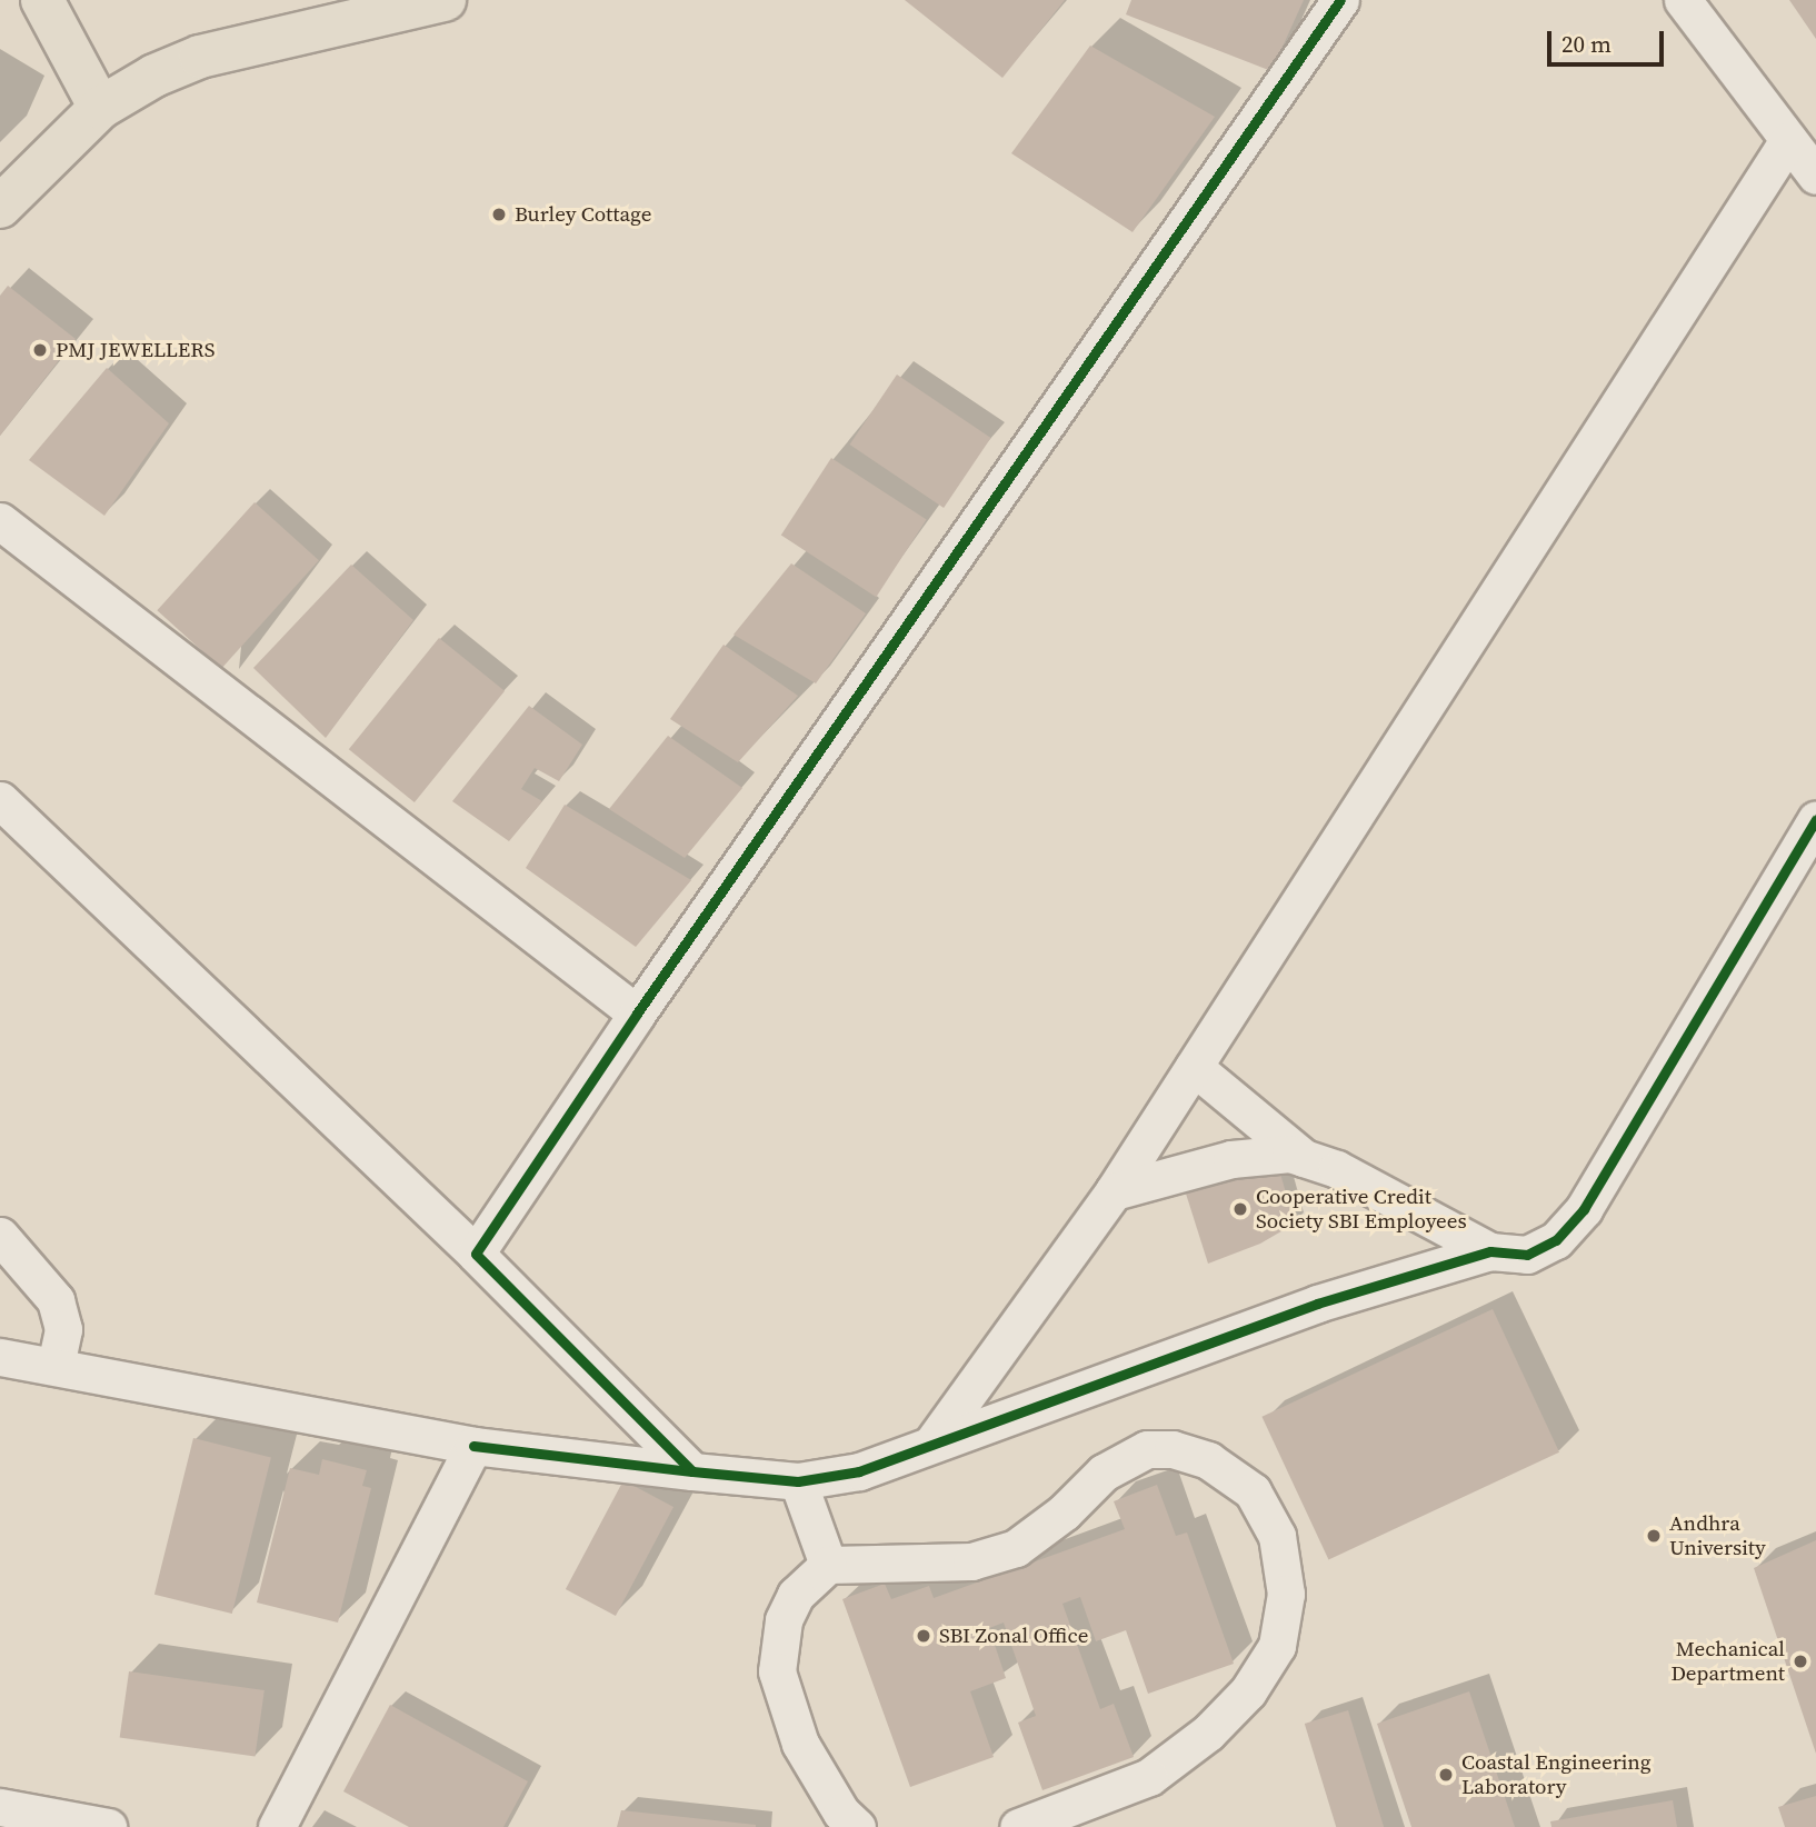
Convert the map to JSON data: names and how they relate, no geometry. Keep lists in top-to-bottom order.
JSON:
{
  "places": [
    "Burley Cottage",
    "PMJ JEWELLERS",
    "Cooperative Credit Society SBI Employees",
    "Andhra University",
    "SBI Zonal Office",
    "Mechanical Department",
    "Coastal Engineering Laboratory"
  ],
  "scale_bar": "20 m"
}
